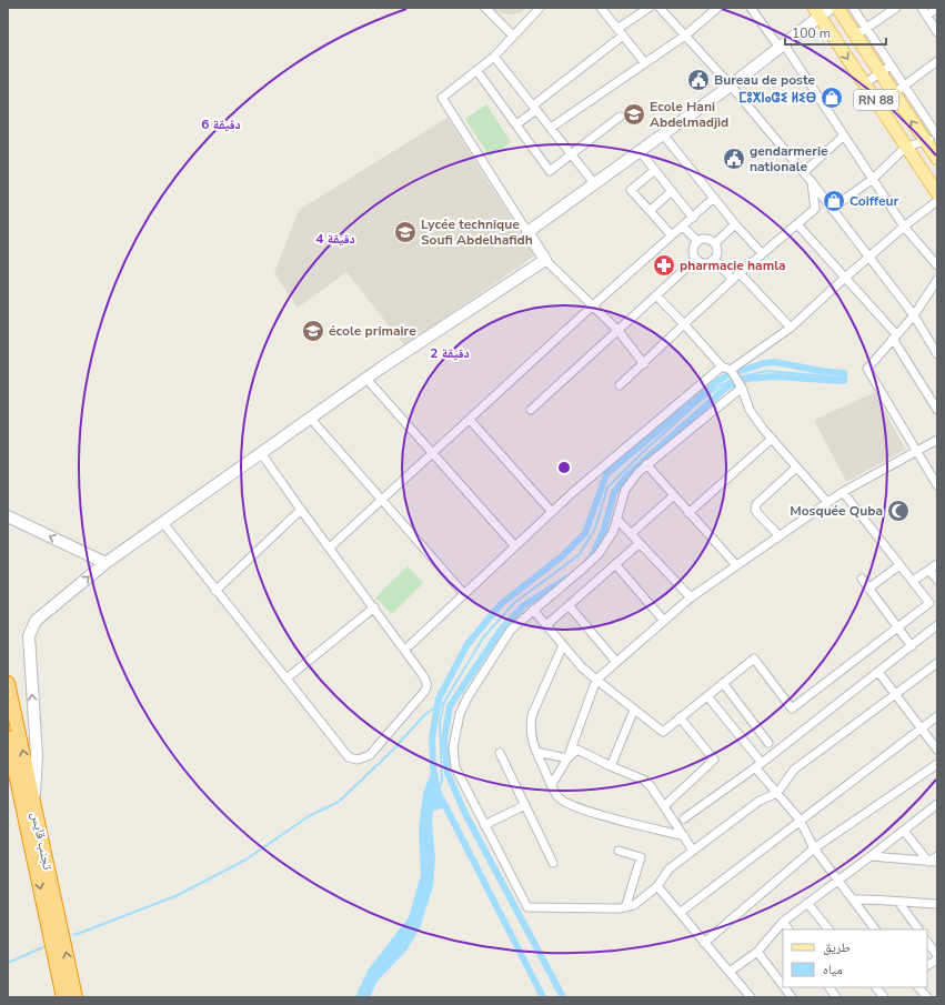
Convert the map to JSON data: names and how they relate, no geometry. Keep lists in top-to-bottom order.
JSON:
{
  "streets": {
    "highway": ["تجنب قايس"],
    "main road": ["RN 88"]
  },
  "places": {
    "public building": ["Bureau de poste", "gendarmerie nationale"],
    "shop": ["ⵎⵓⵅⵏⴰⵛⵉ ⵍⵉⴱ", "Coiffeur"],
    "school or university": ["Ecole Hani Abdelmadjid", "Lycée technique Soufi Abdelhafidh", "école primaire"],
    "pharmacy": ["pharmacie hamla"],
    "mosque": ["Mosquée Quba"]
  },
  "legend": ["طريق", "مياه"],
  "scale_bar": "100 m",
  "rings": ["6 دقيقة", "4 دقيقة", "2 دقيقة"]
}
